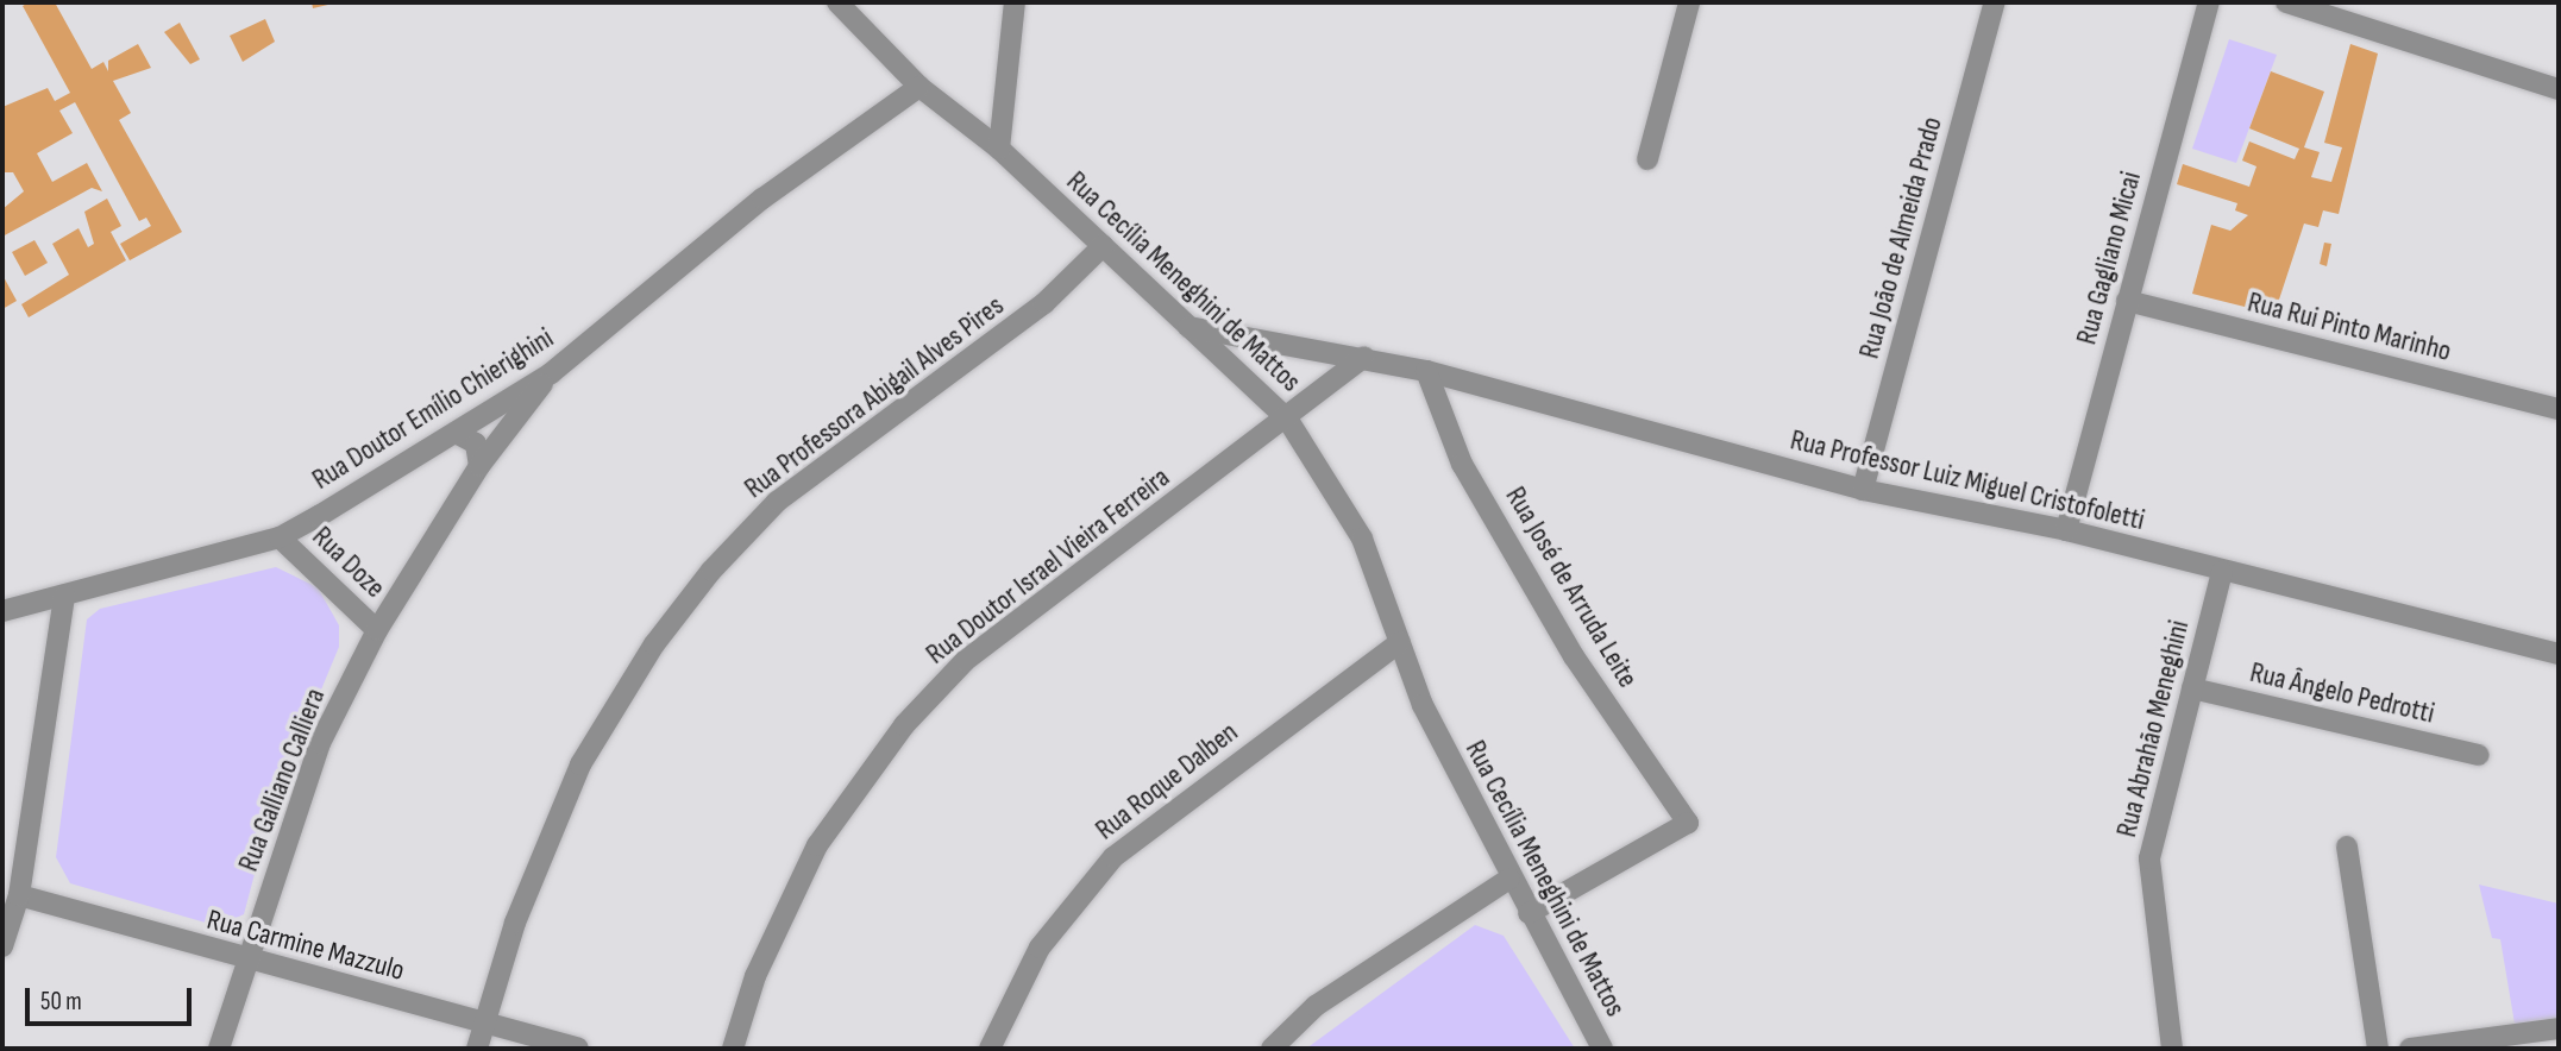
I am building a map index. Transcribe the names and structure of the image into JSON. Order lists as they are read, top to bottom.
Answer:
{
  "streets": {
    "street": [
      "Rua João de Almeida Prado",
      "Rua Gagliano Micai",
      "Rua Cecília Meneghini de Mattos",
      "Rua Rui Pinto Marinho",
      "Rua Professora Abigail Alves Pires",
      "Rua Doutor Emílio Chierighini",
      "Rua Professor Luiz Miguel Cristofoletti",
      "Rua Doze",
      "Rua Doutor Israel Vieira Ferreira",
      "Rua José de Arruda Leite",
      "Rua Ângelo Pedrotti",
      "Rua Abrahão Meneghini",
      "Rua Galliano Calliera",
      "Rua Roque Dalben",
      "Rua Carmine Mazzulo"
    ]
  },
  "crossings": [
    ["Rua João de Almeida Prado", "Rua Professor Luiz Miguel Cristofoletti"],
    ["Rua Gagliano Micai", "Rua Rui Pinto Marinho"],
    ["Rua Gagliano Micai", "Rua Professor Luiz Miguel Cristofoletti"],
    ["Rua Cecília Meneghini de Mattos", "Rua Professora Abigail Alves Pires"],
    ["Rua Cecília Meneghini de Mattos", "Rua Doutor Emílio Chierighini"],
    ["Rua Cecília Meneghini de Mattos", "Rua Professor Luiz Miguel Cristofoletti"],
    ["Rua Cecília Meneghini de Mattos", "Rua Doutor Israel Vieira Ferreira"],
    ["Rua Cecília Meneghini de Mattos", "Rua José de Arruda Leite"],
    ["Rua Cecília Meneghini de Mattos", "Rua Roque Dalben"],
    ["Rua Professora Abigail Alves Pires", "Rua Carmine Mazzulo"],
    ["Rua Doutor Emílio Chierighini", "Rua Doze"],
    ["Rua Doutor Emílio Chierighini", "Rua Galliano Calliera"],
    ["Rua Professor Luiz Miguel Cristofoletti", "Rua José de Arruda Leite"],
    ["Rua Professor Luiz Miguel Cristofoletti", "Rua Abrahão Meneghini"],
    ["Rua Doze", "Rua Galliano Calliera"],
    ["Rua Ângelo Pedrotti", "Rua Abrahão Meneghini"],
    ["Rua Galliano Calliera", "Rua Carmine Mazzulo"]
  ],
  "scale_bar": "50 m"
}
